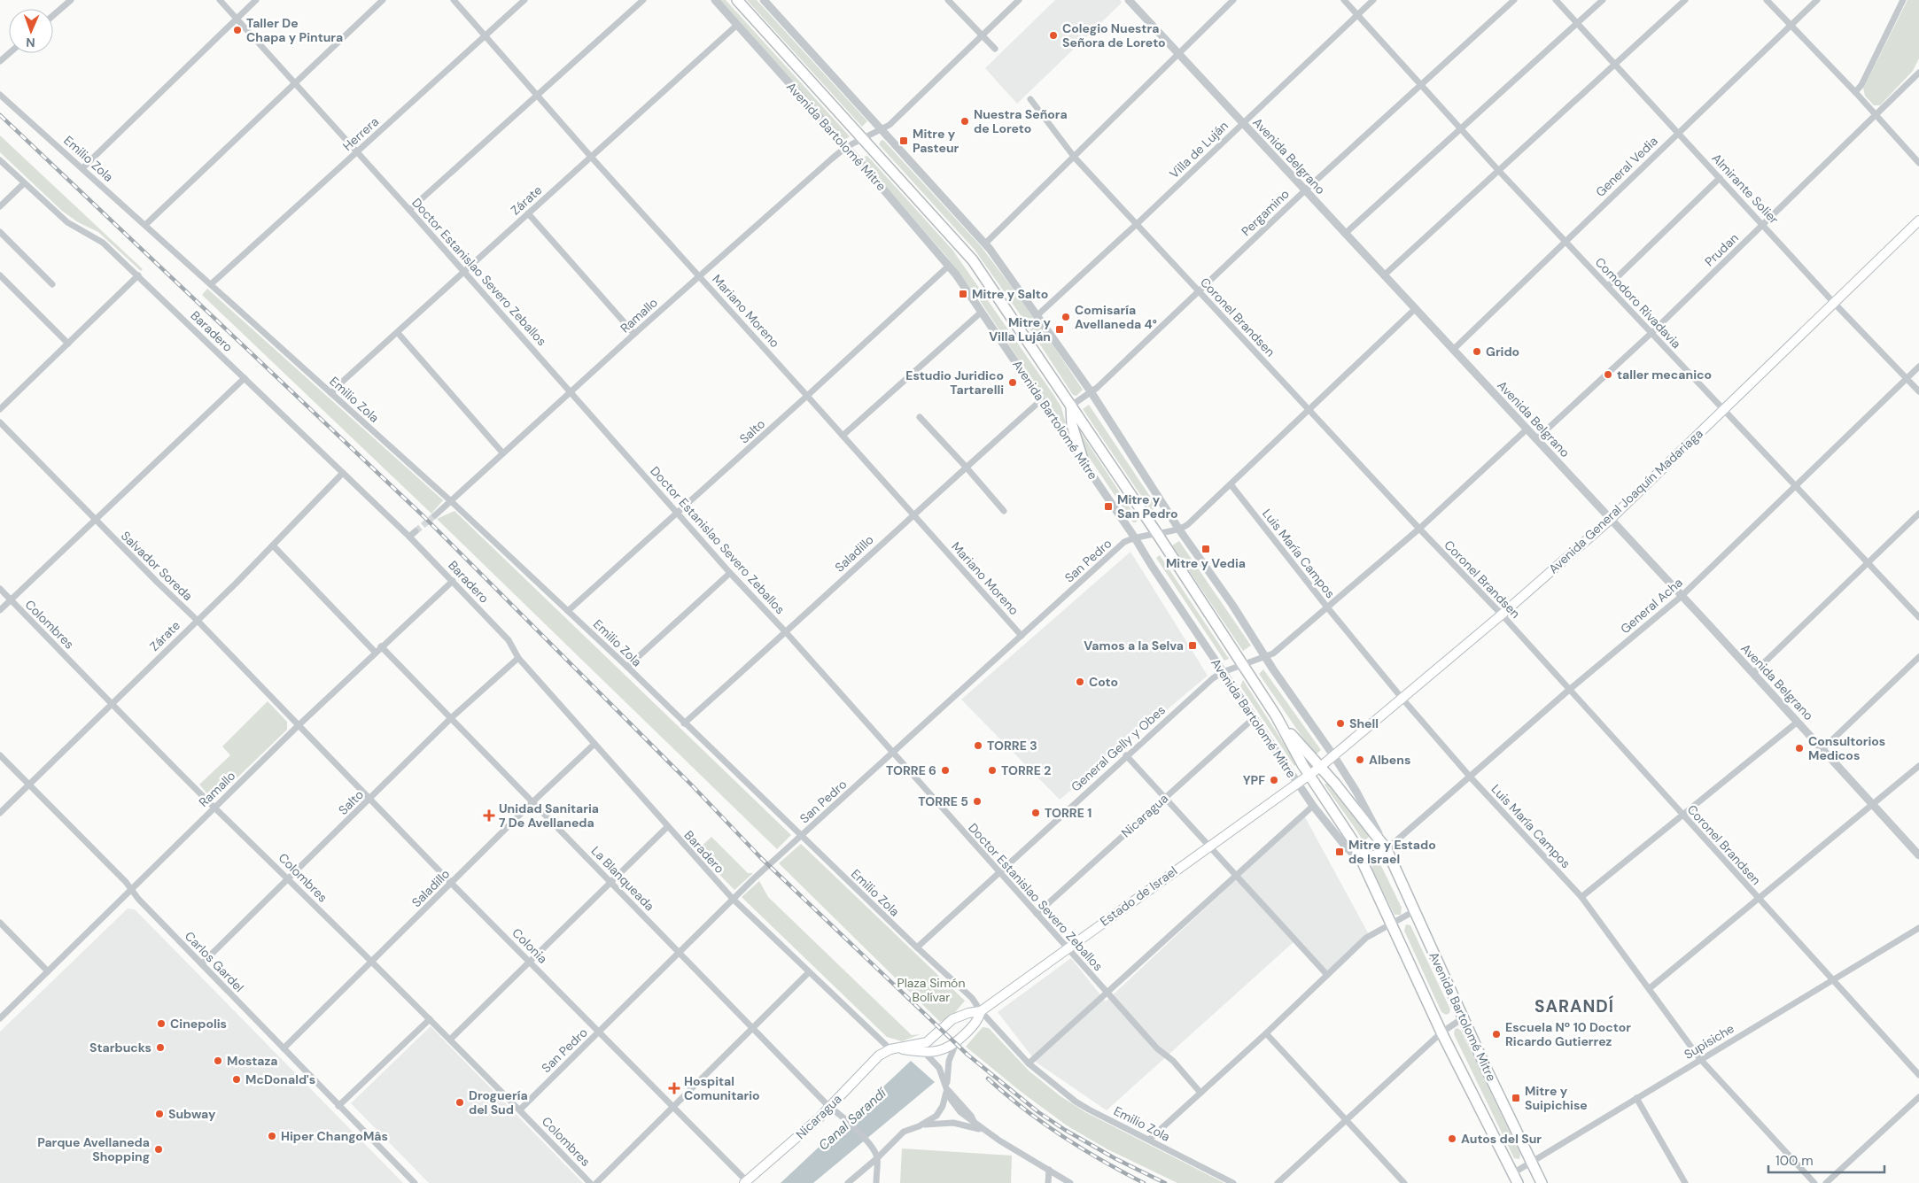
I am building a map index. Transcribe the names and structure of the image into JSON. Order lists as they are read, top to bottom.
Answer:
{
  "streets": {
    "main road": [
      "Avenida Bartolomé Mitre",
      "Avenida General Joaquín Madariaga",
      "Nicaragua",
      "Estado de Israel"
    ],
    "street": [
      "Herrera",
      "Villa de Luján",
      "Avenida Belgrano",
      "Emilio Zola",
      "General Vedia",
      "Almirante Solier",
      "Zárate",
      "Pergamino",
      "Prudan",
      "Doctor Estanislao Severo Zeballos",
      "Comodoro Rivadavia",
      "Mariano Moreno",
      "Ramallo",
      "Coronel Brandsen",
      "Baradero",
      "Salto",
      "Saladillo",
      "Luis María Campos",
      "San Pedro",
      "Salvador Soreda",
      "General Acha",
      "Colombres",
      "General Gelly y Obes",
      "La Blanqueada",
      "Colonia",
      "Carlos Gardel",
      "Supisiche"
    ]
  },
  "crossings": [
    ["Herrera", "Emilio Zola"],
    ["Herrera", "Doctor Estanislao Severo Zeballos"],
    ["Herrera", "Mariano Moreno"],
    ["Avenida Bartolomé Mitre", "Villa de Luján"],
    ["Avenida Bartolomé Mitre", "Zárate"],
    ["Avenida Bartolomé Mitre", "Pergamino"],
    ["Avenida Bartolomé Mitre", "Ramallo"],
    ["Avenida Bartolomé Mitre", "Salto"],
    ["Avenida Bartolomé Mitre", "Avenida General Joaquín Madariaga"],
    ["Avenida Bartolomé Mitre", "Saladillo"],
    ["Avenida Bartolomé Mitre", "San Pedro"],
    ["Avenida Bartolomé Mitre", "General Acha"],
    ["Avenida Bartolomé Mitre", "General Gelly y Obes"],
    ["Avenida Bartolomé Mitre", "Nicaragua"],
    ["Avenida Bartolomé Mitre", "Estado de Israel"],
    ["Avenida Bartolomé Mitre", "Supisiche"],
    ["Villa de Luján", "Avenida Belgrano"],
    ["Villa de Luján", "Comodoro Rivadavia"],
    ["Villa de Luján", "Coronel Brandsen"],
    ["Avenida Belgrano", "General Vedia"],
    ["Avenida Belgrano", "Pergamino"],
    ["Avenida Belgrano", "Prudan"],
    ["Avenida Belgrano", "Avenida General Joaquín Madariaga"],
    ["Avenida Belgrano", "General Acha"],
    ["Emilio Zola", "Zárate"],
    ["Emilio Zola", "Ramallo"],
    ["Emilio Zola", "Salto"],
    ["Emilio Zola", "Saladillo"],
    ["Emilio Zola", "San Pedro"],
    ["Emilio Zola", "General Gelly y Obes"],
    ["Emilio Zola", "Estado de Israel"],
    ["General Vedia", "Almirante Solier"],
    ["General Vedia", "Comodoro Rivadavia"],
    ["Almirante Solier", "Prudan"],
    ["Almirante Solier", "Avenida General Joaquín Madariaga"],
    ["Almirante Solier", "General Acha"],
    ["Zárate", "Doctor Estanislao Severo Zeballos"],
    ["Zárate", "Mariano Moreno"],
    ["Zárate", "Baradero"],
    ["Zárate", "Salvador Soreda"],
    ["Zárate", "Colombres"],
    ["Zárate", "Carlos Gardel"],
    ["Pergamino", "Comodoro Rivadavia"],
    ["Pergamino", "Coronel Brandsen"],
    ["Prudan", "Comodoro Rivadavia"],
    ["Doctor Estanislao Severo Zeballos", "Ramallo"],
    ["Doctor Estanislao Severo Zeballos", "Salto"],
    ["Doctor Estanislao Severo Zeballos", "Saladillo"],
    ["Doctor Estanislao Severo Zeballos", "San Pedro"],
    ["Doctor Estanislao Severo Zeballos", "General Gelly y Obes"],
    ["Doctor Estanislao Severo Zeballos", "Nicaragua"],
    ["Doctor Estanislao Severo Zeballos", "Estado de Israel"],
    ["Comodoro Rivadavia", "Avenida General Joaquín Madariaga"],
    ["Comodoro Rivadavia", "General Acha"],
    ["Mariano Moreno", "Ramallo"],
    ["Mariano Moreno", "Salto"],
    ["Mariano Moreno", "Saladillo"],
    ["Mariano Moreno", "San Pedro"],
    ["Ramallo", "Baradero"],
    ["Ramallo", "Salvador Soreda"],
    ["Ramallo", "Colombres"],
    ["Ramallo", "La Blanqueada"],
    ["Ramallo", "Colonia"],
    ["Ramallo", "Carlos Gardel"],
    ["Coronel Brandsen", "Avenida General Joaquín Madariaga"],
    ["Coronel Brandsen", "General Acha"],
    ["Coronel Brandsen", "Supisiche"],
    ["Baradero", "Salto"],
    ["Baradero", "Saladillo"],
    ["Baradero", "San Pedro"],
    ["Baradero", "Nicaragua"],
    ["Baradero", "Estado de Israel"],
    ["Salto", "Colombres"],
    ["Salto", "La Blanqueada"],
    ["Salto", "Colonia"],
    ["Salto", "Carlos Gardel"],
    ["Avenida General Joaquín Madariaga", "Luis María Campos"],
    ["Avenida General Joaquín Madariaga", "Estado de Israel"],
    ["Saladillo", "Colombres"],
    ["Saladillo", "La Blanqueada"],
    ["Saladillo", "Colonia"],
    ["Saladillo", "Carlos Gardel"],
    ["Luis María Campos", "General Acha"],
    ["Luis María Campos", "Supisiche"],
    ["San Pedro", "Colombres"],
    ["San Pedro", "La Blanqueada"],
    ["San Pedro", "Colonia"],
    ["Salvador Soreda", "Colonia"],
    ["Nicaragua", "La Blanqueada"],
    ["Nicaragua", "Estado de Israel"],
    ["Nicaragua", "Colonia"]
  ],
  "districts": ["SARANDÍ"],
  "water": ["Canal Sarandí"],
  "parks": ["Plaza Simón Bolívar"],
  "places": {
    "other": [
      "Taller De Chapa y Pintura",
      "Colegio Nuestra Señora de Loreto",
      "Nuestra Señora de Loreto",
      "Comisaría Avellaneda 4°",
      "Grido",
      "taller mecanico",
      "Estudio Juridico Tartarelli",
      "Coto",
      "Shell",
      "TORRE 3",
      "Consultorios Medicos",
      "Albens",
      "TORRE 6",
      "TORRE 2",
      "YPF",
      "TORRE 5",
      "TORRE 1",
      "Cinepolis",
      "Escuela Nº 10 Doctor Ricardo Gutierrez",
      "Starbucks",
      "Mostaza",
      "McDonald's",
      "Droguería del Sud",
      "Subway",
      "Hiper ChangoMâs",
      "Autos del Sur",
      "Parque Avellaneda Shopping"
    ],
    "transit": [
      "Mitre y Pasteur",
      "Mitre y Salto",
      "Mitre y Villa Luján",
      "Mitre y San Pedro",
      "Mitre y Vedia",
      "Vamos a la Selva",
      "Mitre y Estado de Israel",
      "Mitre y Suipichise"
    ],
    "health": ["Unidad Sanitaria 7 De Avellaneda", "Hospital Comunitario"]
  },
  "scale_bar": "100 m",
  "north": "bottom"
}
